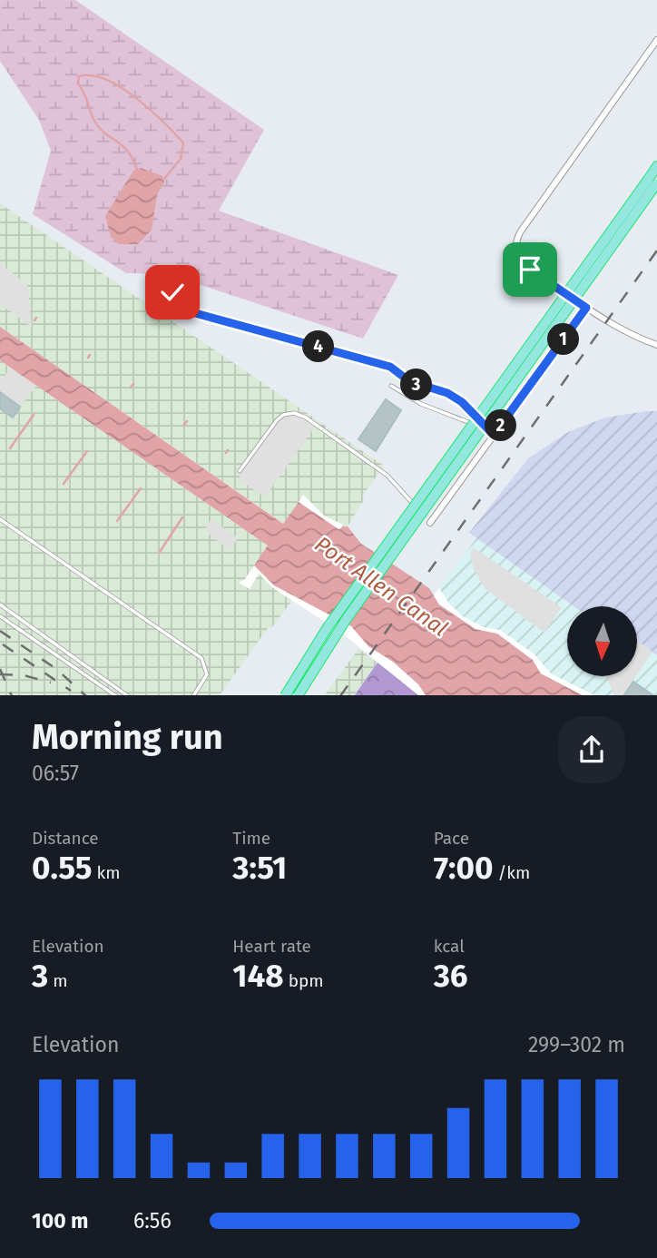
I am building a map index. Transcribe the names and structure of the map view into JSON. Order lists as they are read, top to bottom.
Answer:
{
  "water": ["Port Allen Canal"],
  "north": "bottom",
  "page": {
    "pins": [
      "1",
      "4",
      "3",
      "2"
    ],
    "heading": ["Morning run", "06:57"],
    "stats": [
      ["Distance", "0.55 km"],
      ["Time", "3:51"],
      ["Pace", "7:00 /km"],
      ["Elevation", "3 m"],
      ["Heart rate", "148 bpm"],
      ["kcal", "36"]
    ],
    "chart": ["Elevation", "299–302 m"],
    "list": [
      {
        "name": "100 m",
        "note": "6:56"
      }
    ]
  }
}
